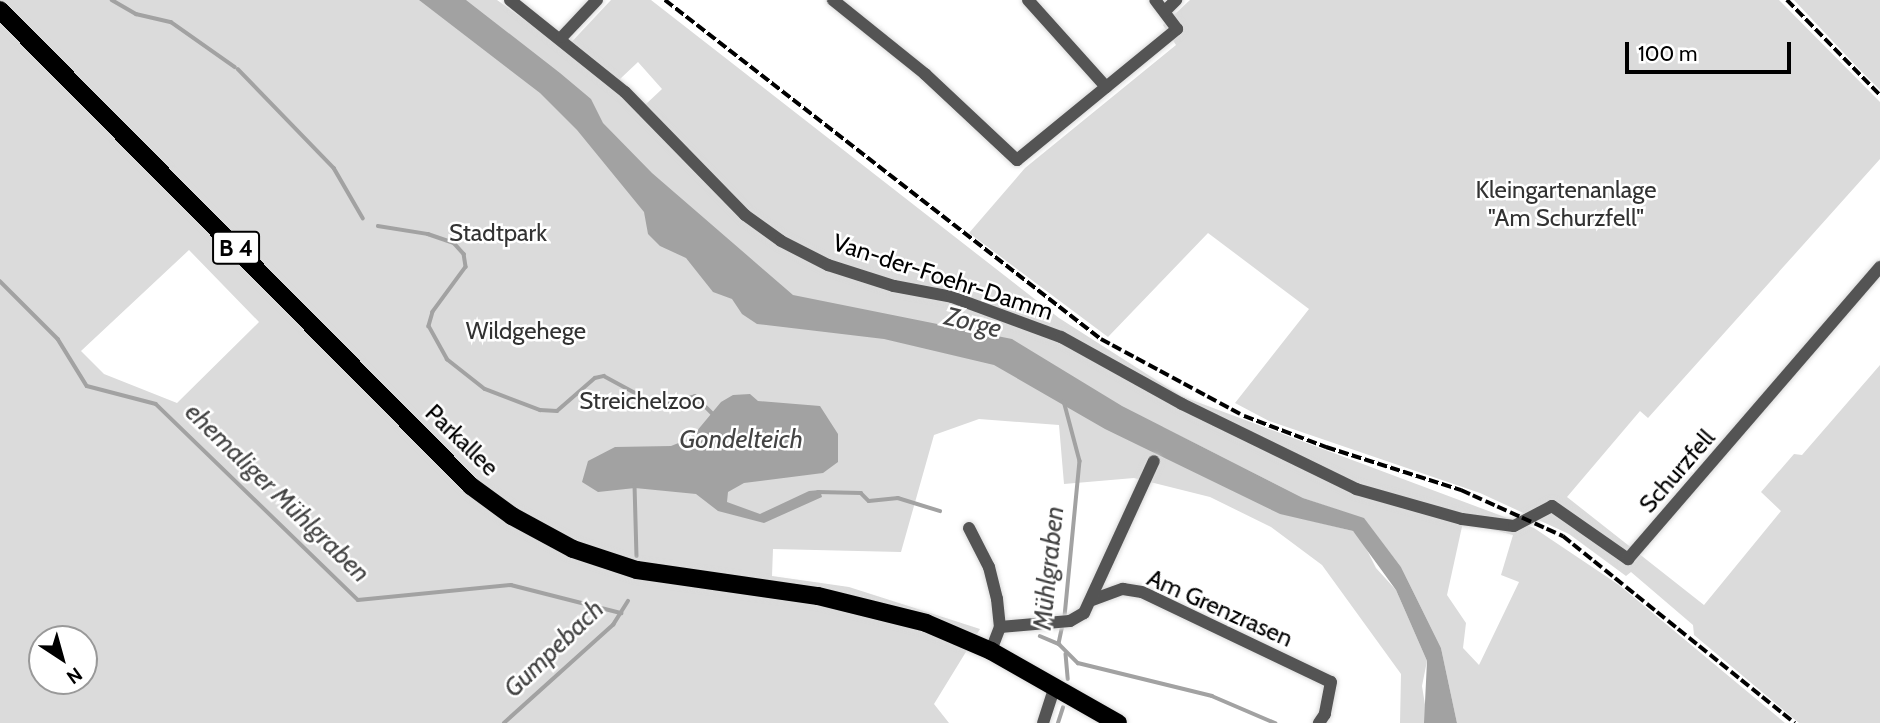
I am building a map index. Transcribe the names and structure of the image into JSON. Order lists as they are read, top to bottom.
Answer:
{
  "streets": {
    "main road": ["B 4", "Parkallee"],
    "street": ["Van-der-Foehr-Damm", "Schurzfell", "Am Grenzrasen"]
  },
  "crossings": [
    ["B 4", "Parkallee"],
    ["Van-der-Foehr-Damm", "Schurzfell"]
  ],
  "water": [
    "Zorge",
    "Gondelteich",
    "ehemaliger Mühlgraben",
    "Mühlgraben",
    "Gumpebach"
  ],
  "parks": [
    "Kleingartenanlage \"Am Schurzfell\"",
    "Stadtpark",
    "Wildgehege",
    "Streichelzoo"
  ],
  "scale_bar": "100 m",
  "north": "bottom right"
}
